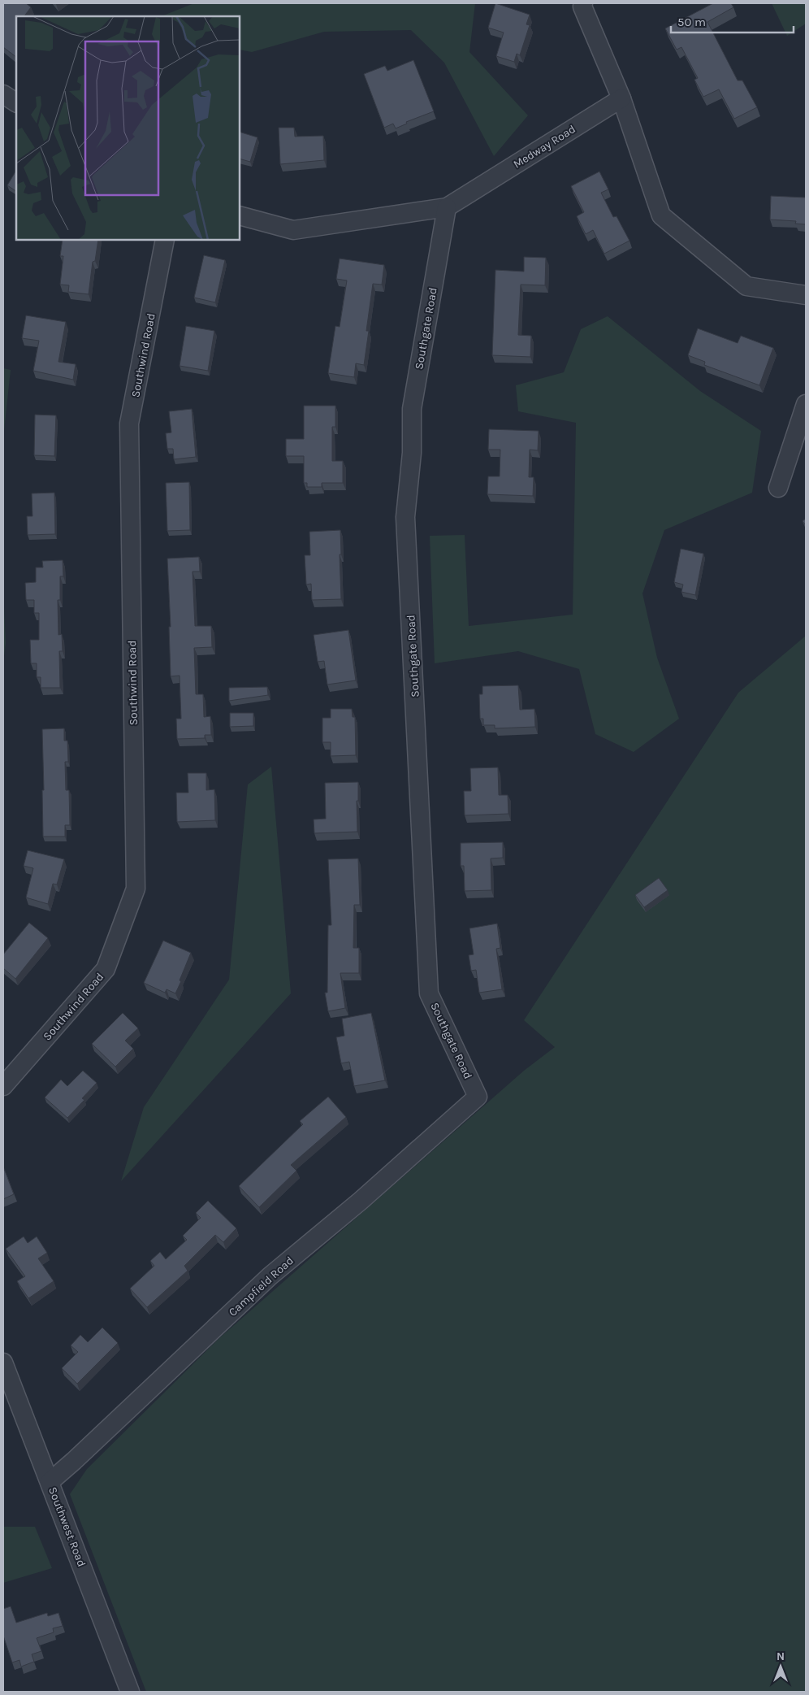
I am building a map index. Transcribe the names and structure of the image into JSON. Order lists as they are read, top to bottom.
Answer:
{
  "streets": {
    "street": [
      "Medway Road",
      "Southgate Road",
      "Southwind Road",
      "Campfield Road",
      "Southwest Road"
    ]
  },
  "crossings": [
    ["Medway Road", "Southgate Road"],
    ["Southgate Road", "Campfield Road"],
    ["Campfield Road", "Southwest Road"]
  ],
  "scale_bar": "50 m",
  "north": "top"
}
